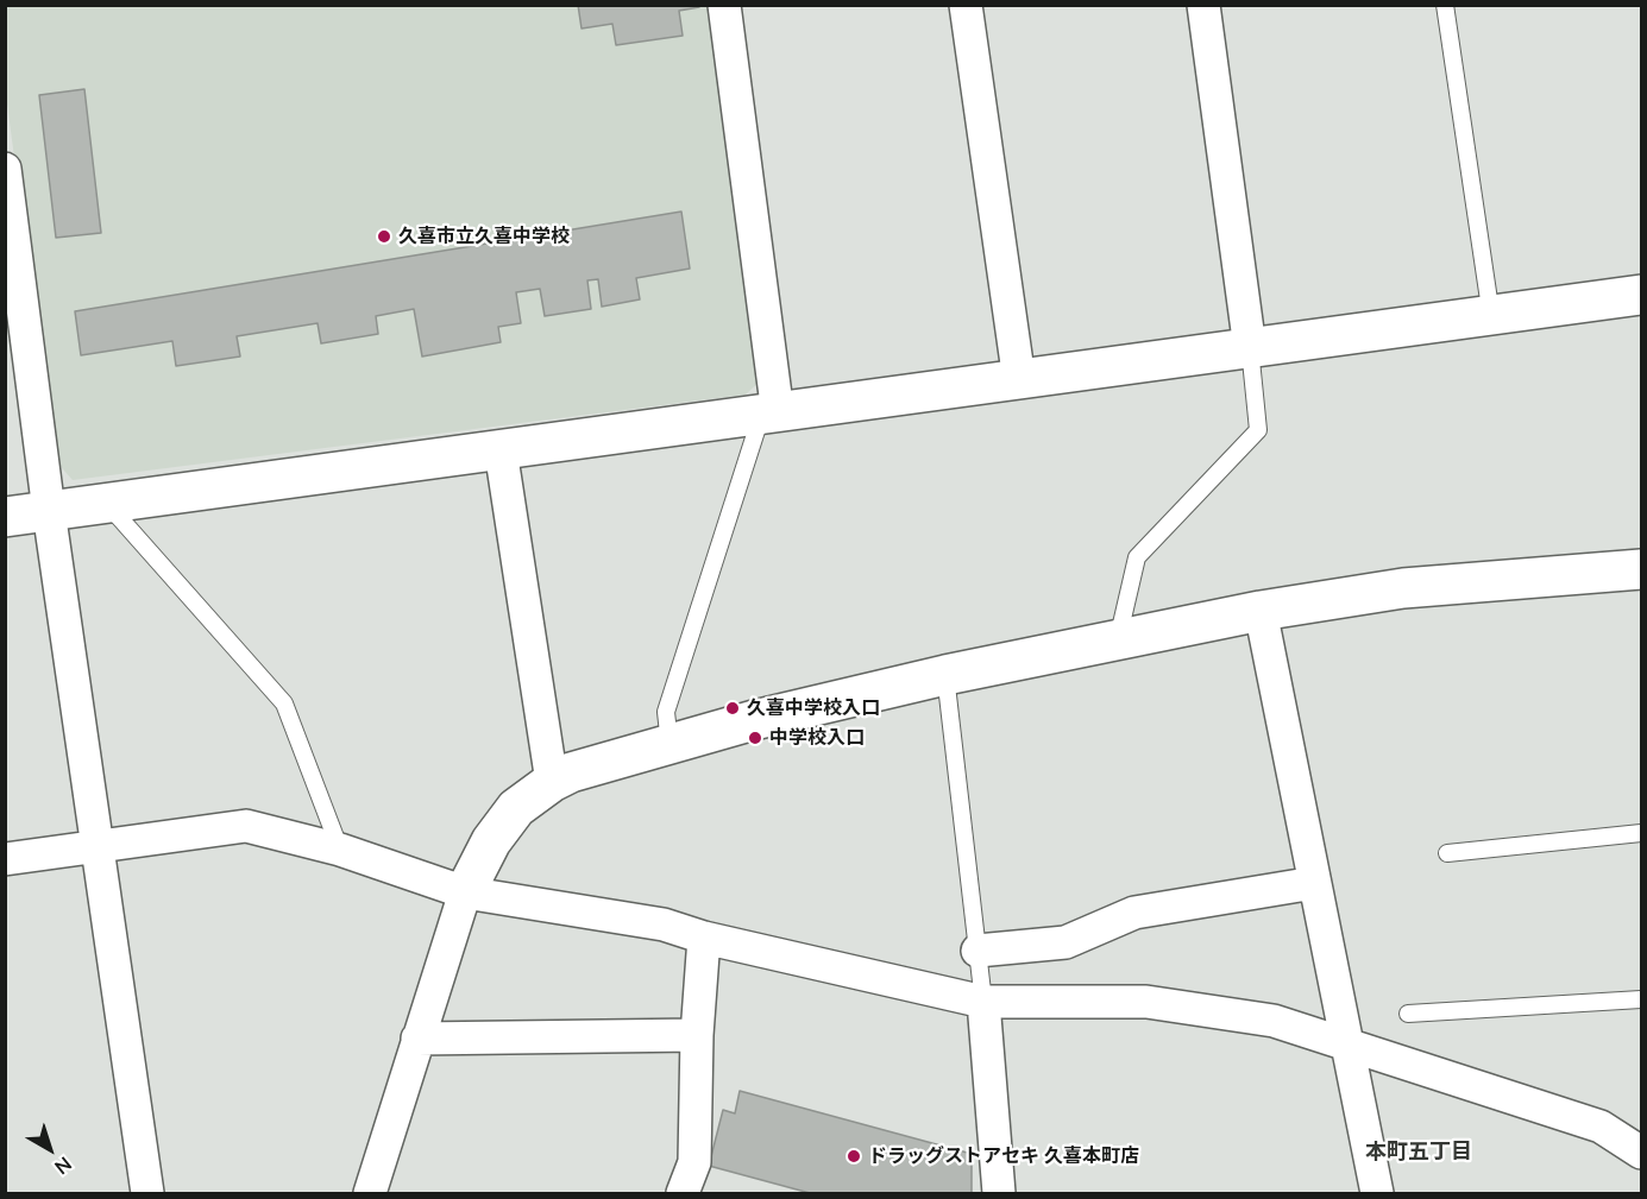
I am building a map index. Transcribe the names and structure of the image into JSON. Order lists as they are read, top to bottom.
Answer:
{
  "districts": ["本町五丁目"],
  "places": [
    "久喜市立久喜中学校",
    "久喜中学校入口",
    "中学校入口",
    "ドラッグストアセキ 久喜本町店"
  ],
  "north": "bottom right"
}
